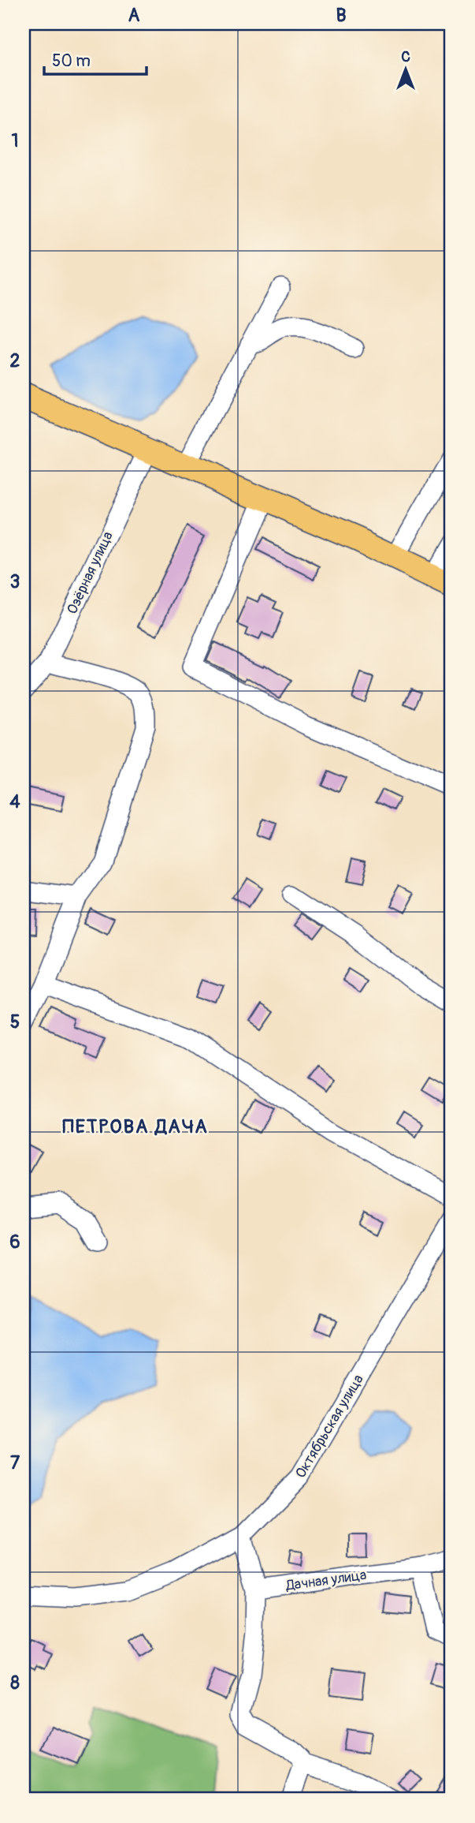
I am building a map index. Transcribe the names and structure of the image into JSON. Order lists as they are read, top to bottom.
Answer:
{
  "streets": {
    "street": ["Озёрная улица", "Октябрьская улица", "Дачная улица"]
  },
  "districts": ["ПЕТРОВА ДАЧА"],
  "scale_bar": "50 m",
  "north": "top",
  "grid": {
    "columns": ["A", "B"],
    "rows": [
      "1",
      "2",
      "3",
      "4",
      "5",
      "6",
      "7",
      "8"
    ]
  }
}
